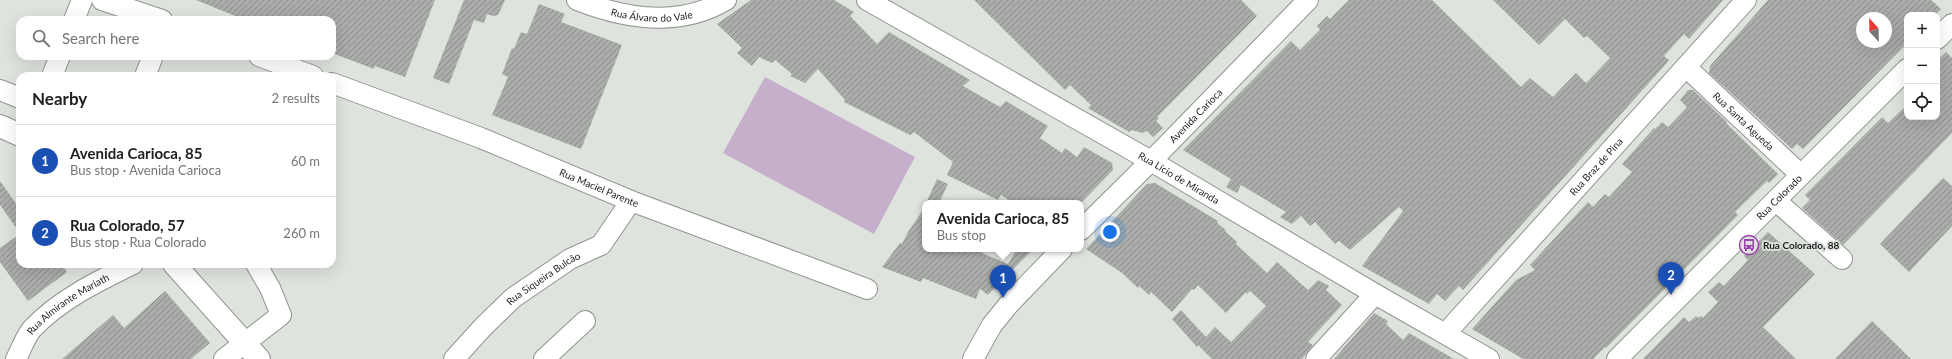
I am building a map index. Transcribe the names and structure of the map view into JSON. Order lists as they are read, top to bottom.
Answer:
{
  "streets": {
    "street": [
      "Rua Álvaro do Vale",
      "Avenida Carioca",
      "Rua Santa Agueda",
      "Rua Braz de Pina",
      "Rua Lício de Miranda",
      "Rua Maciel Parente",
      "Rua Colorado",
      "Rua Siqueira Bulcão",
      "Rua Almirante Mariath"
    ]
  },
  "crossings": [
    ["Avenida Carioca", "Rua Lício de Miranda"],
    ["Rua Santa Agueda", "Rua Braz de Pina"],
    ["Rua Santa Agueda", "Rua Colorado"],
    ["Rua Braz de Pina", "Rua Lício de Miranda"],
    ["Rua Maciel Parente", "Rua Siqueira Bulcão"]
  ],
  "places": {
    "bus stop": ["Rua Colorado, 88"]
  },
  "north": "top",
  "page": {
    "map_buttons": ["+", "−"],
    "search": "Search here",
    "heading": ["Nearby", "2 results"],
    "list": [
      {
        "mark": "1",
        "name": "Avenida Carioca, 85",
        "note": "Bus stop · Avenida Carioca",
        "value": "60 m"
      },
      {
        "mark": "2",
        "name": "Rua Colorado, 57",
        "note": "Bus stop · Rua Colorado",
        "value": "260 m"
      }
    ],
    "popup": ["Avenida Carioca, 85", "Bus stop"],
    "pins": ["2", "1"]
  }
}
